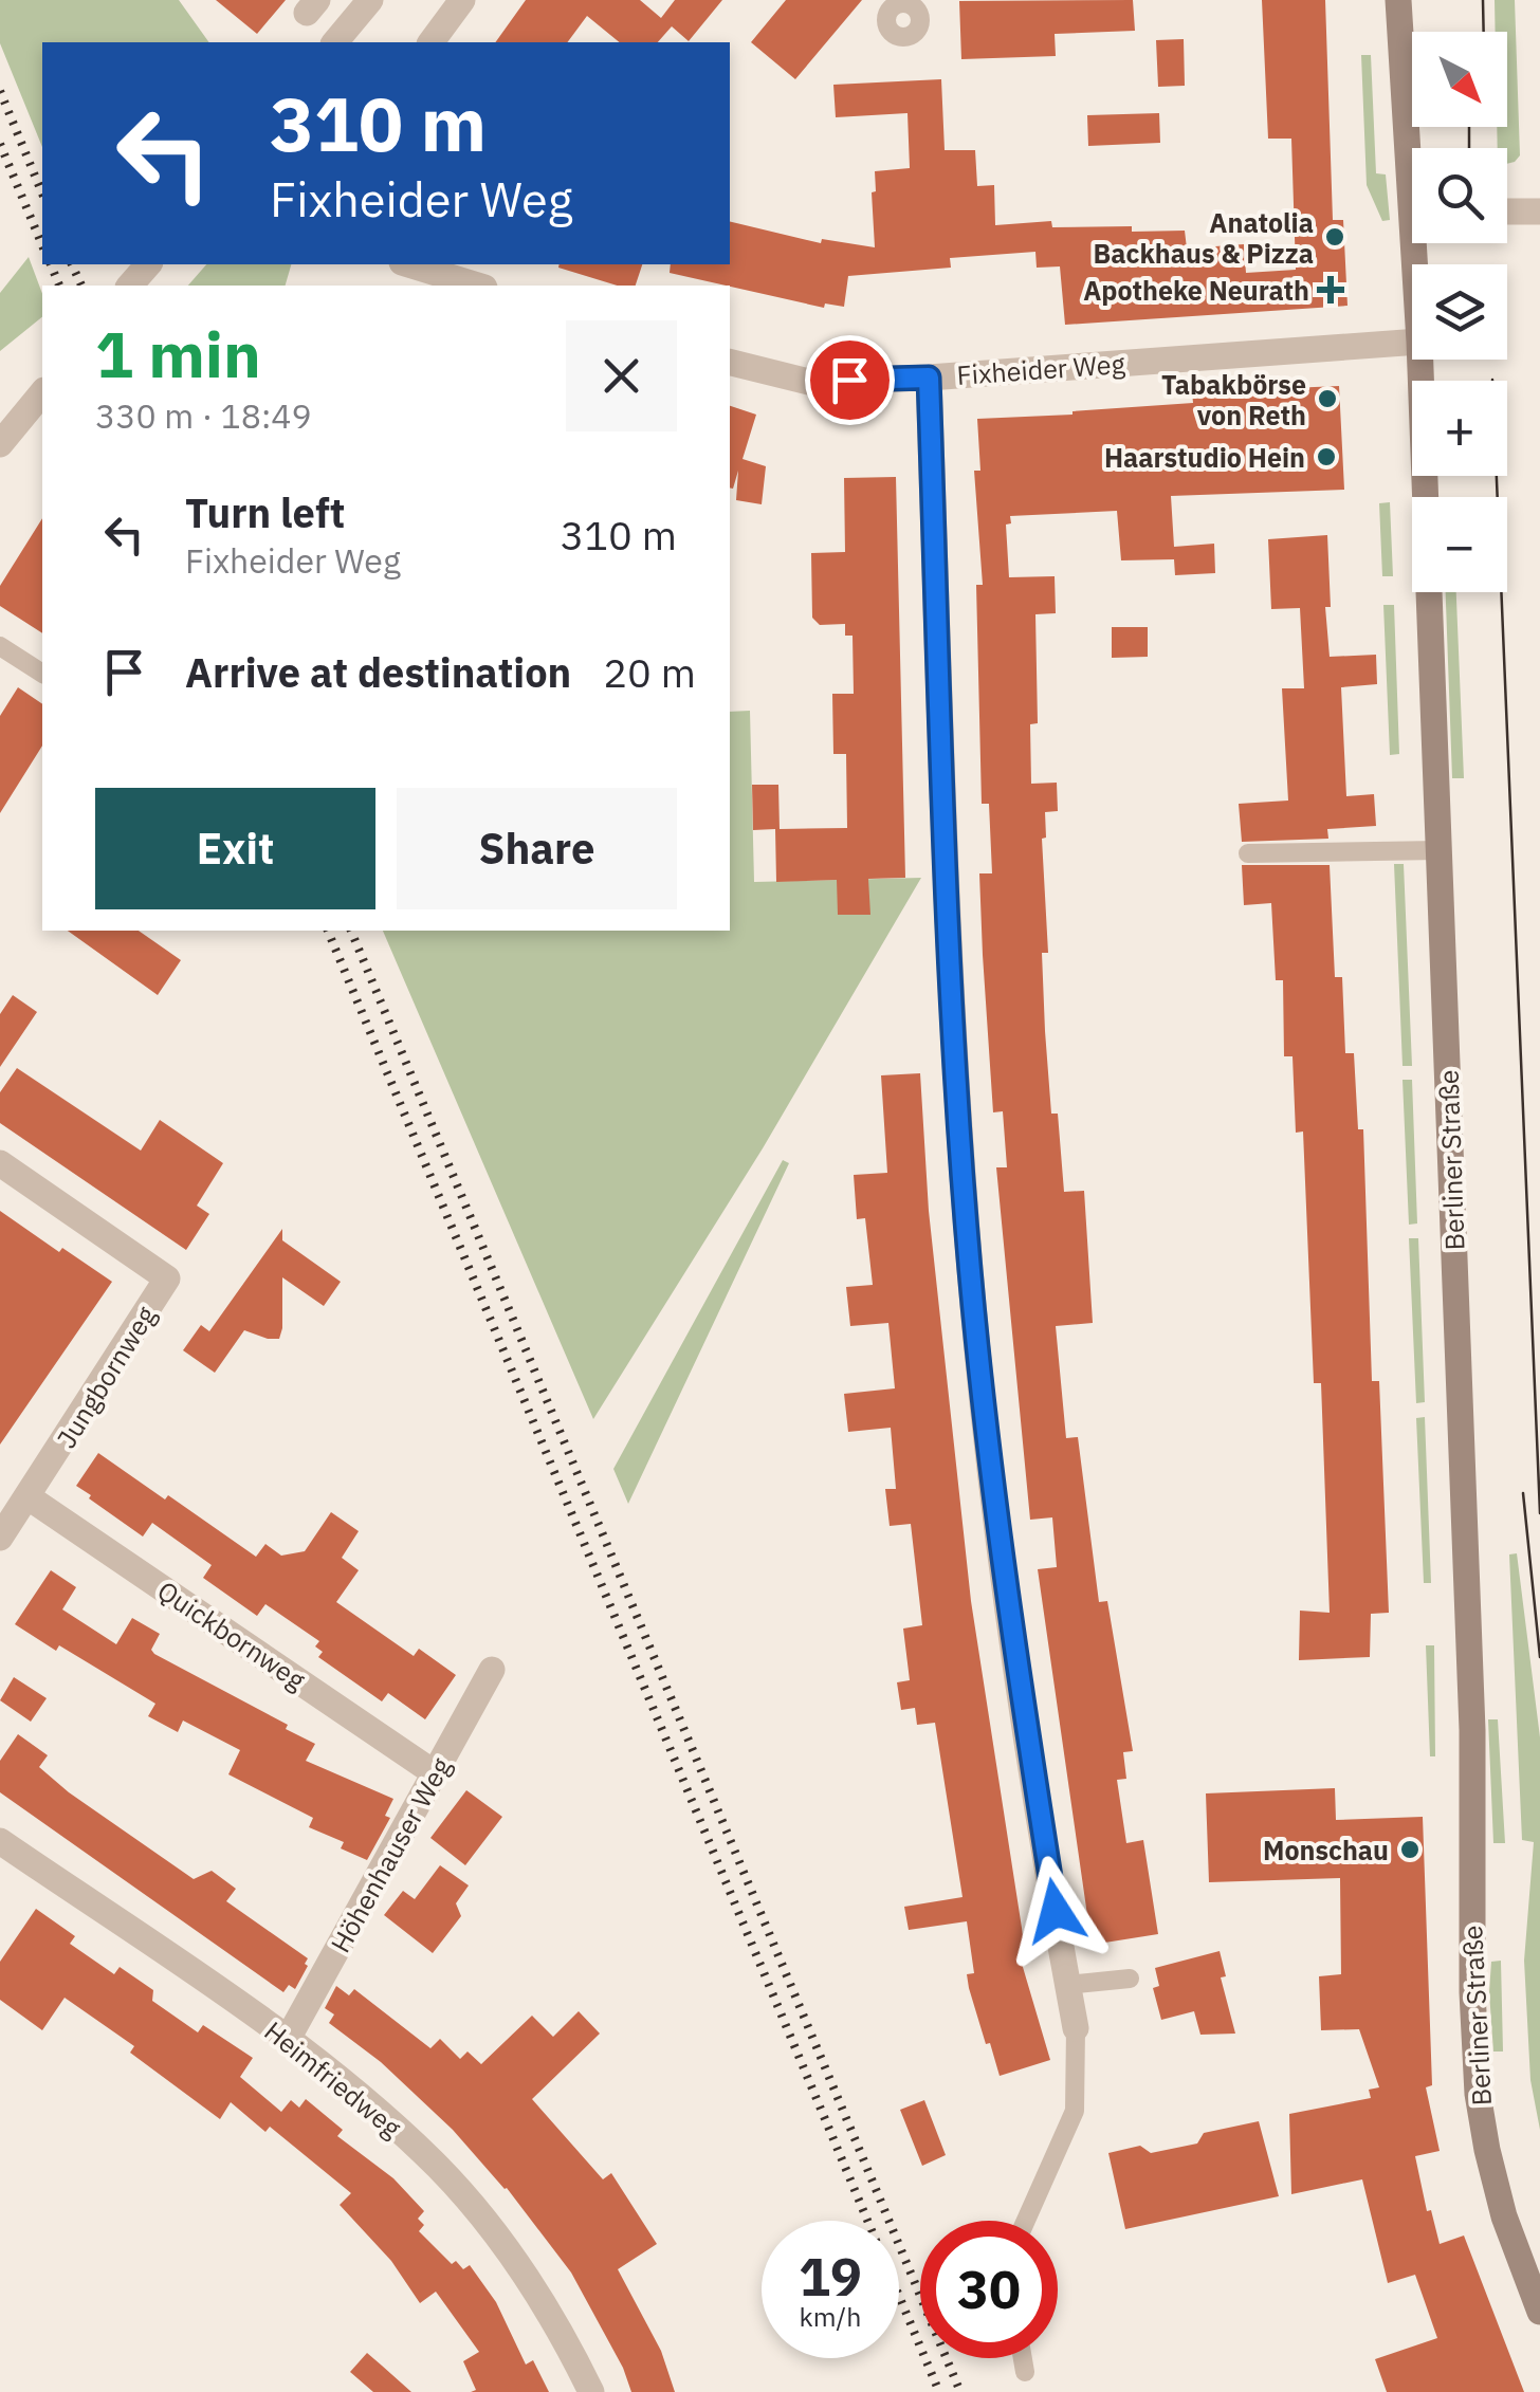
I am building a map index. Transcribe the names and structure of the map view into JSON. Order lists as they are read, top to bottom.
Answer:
{
  "streets": {
    "main road": ["Berliner Straße"],
    "street": [
      "Fixheider Weg",
      "Jungbornweg",
      "Quickbornweg",
      "Höhenhauser Weg",
      "Heimfriedweg"
    ]
  },
  "crossings": [
    ["Jungbornweg", "Quickbornweg"],
    ["Quickbornweg", "Höhenhauser Weg"],
    ["Höhenhauser Weg", "Heimfriedweg"]
  ],
  "places": {
    "other": [
      "Anatolia Backhaus & Pizza",
      "Tabakbörse von Reth",
      "Haarstudio Hein",
      "Monschau"
    ],
    "health": ["Apotheke Neurath"]
  },
  "north": "bottom right",
  "page": {
    "map_buttons": ["+", "−"],
    "turn": ["310 m", "Fixheider Weg"],
    "heading": ["1 min", "330 m · 18:49"],
    "list": [
      {
        "name": "Turn left",
        "note": "Fixheider Weg",
        "value": "310 m"
      },
      {
        "name": "Arrive at destination",
        "value": "20 m"
      }
    ],
    "buttons": ["Exit", "Share"],
    "speed": "19 km/h",
    "limit": "30"
  }
}
